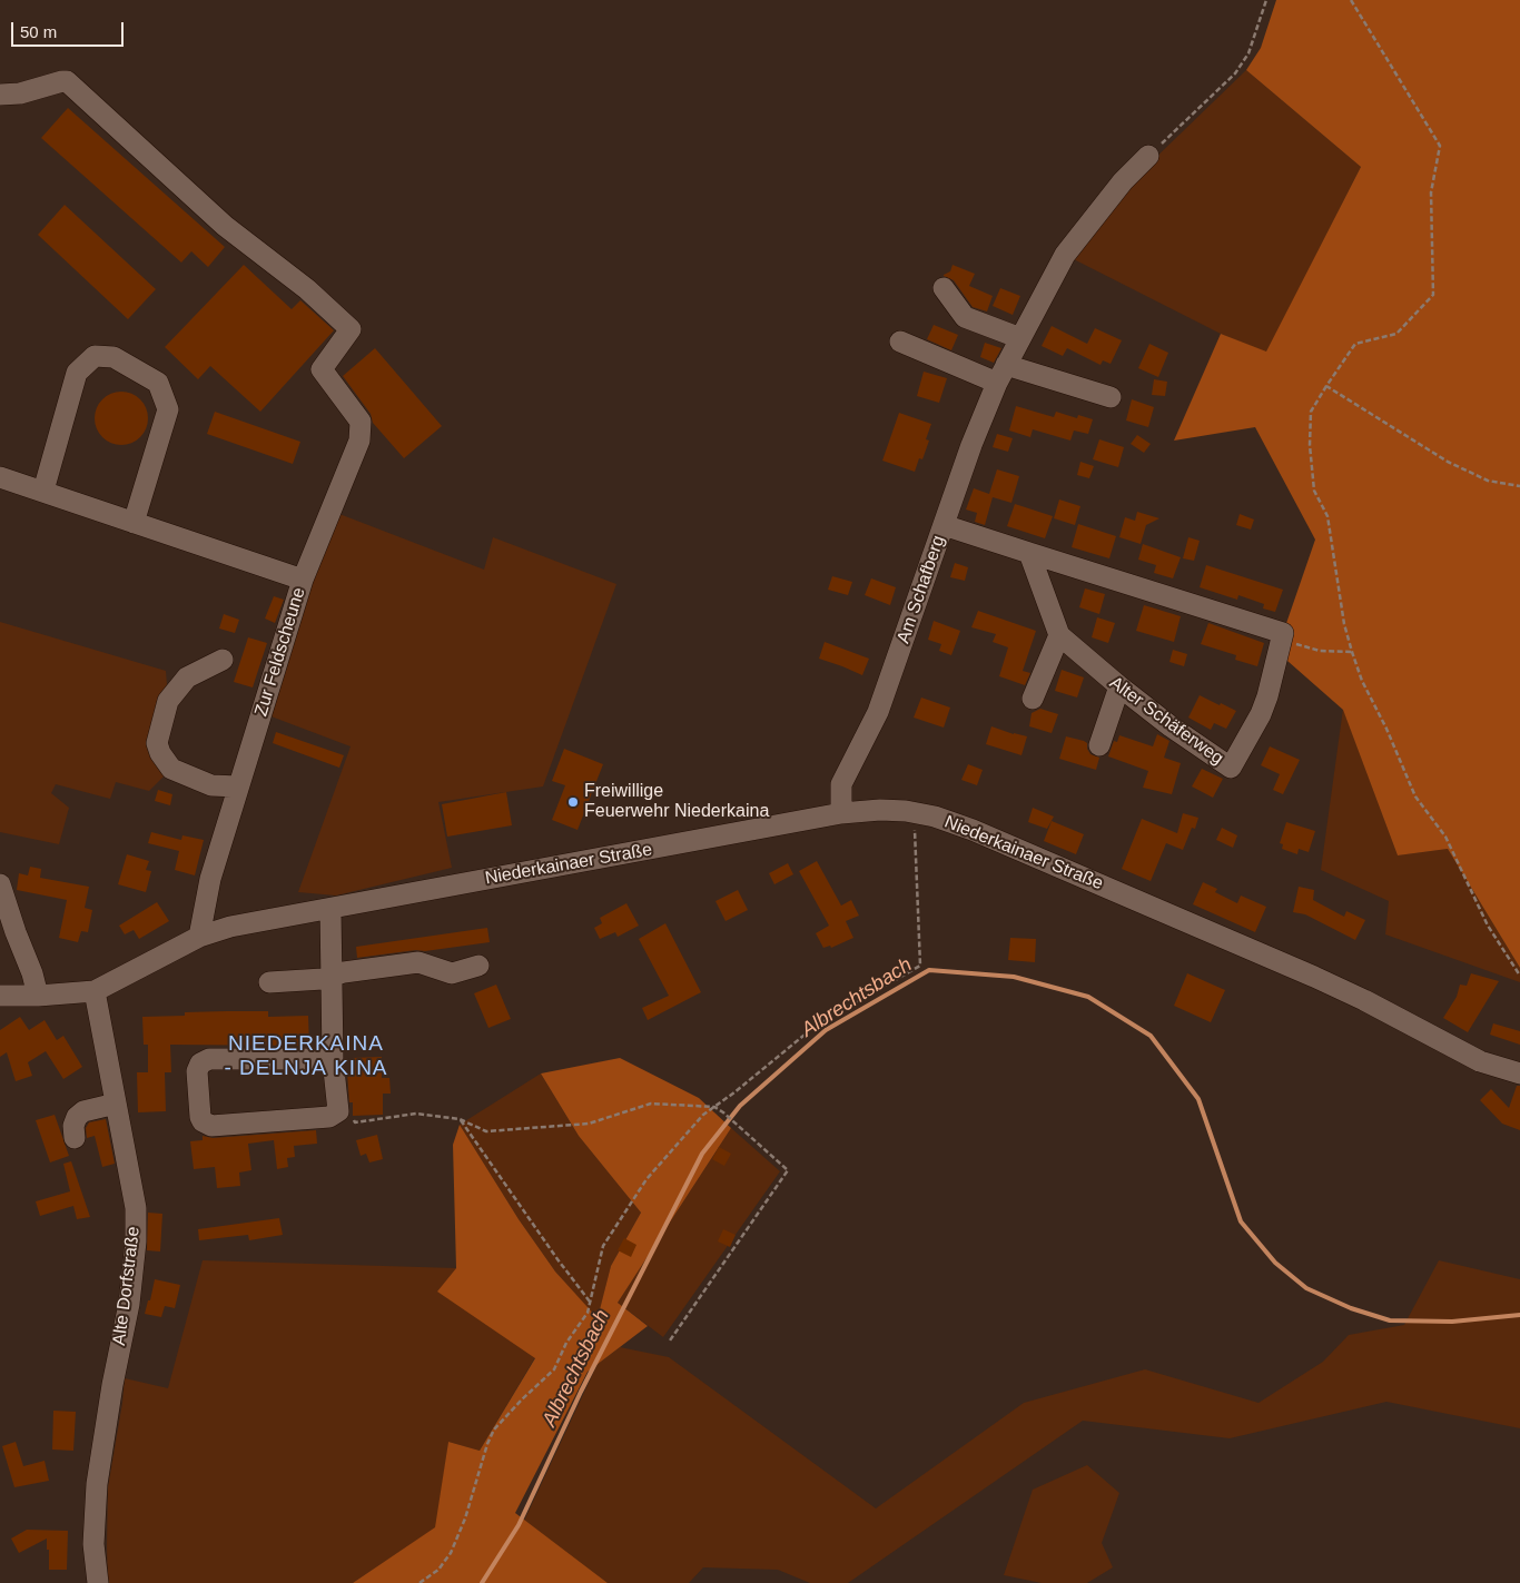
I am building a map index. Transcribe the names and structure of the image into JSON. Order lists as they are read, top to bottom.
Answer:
{
  "streets": {
    "street": [
      "Am Schafberg",
      "Zur Feldscheune",
      "Alter Schäferweg",
      "Niederkainaer Straße",
      "Alte Dorfstraße"
    ]
  },
  "crossings": [
    ["Am Schafberg", "Niederkainaer Straße"],
    ["Zur Feldscheune", "Niederkainaer Straße"],
    ["Niederkainaer Straße", "Alte Dorfstraße"]
  ],
  "districts": ["NIEDERKAINA - DELNJA KINA"],
  "water": ["Albrechtsbach"],
  "places": ["Freiwillige Feuerwehr Niederkaina"],
  "scale_bar": "50 m"
}
